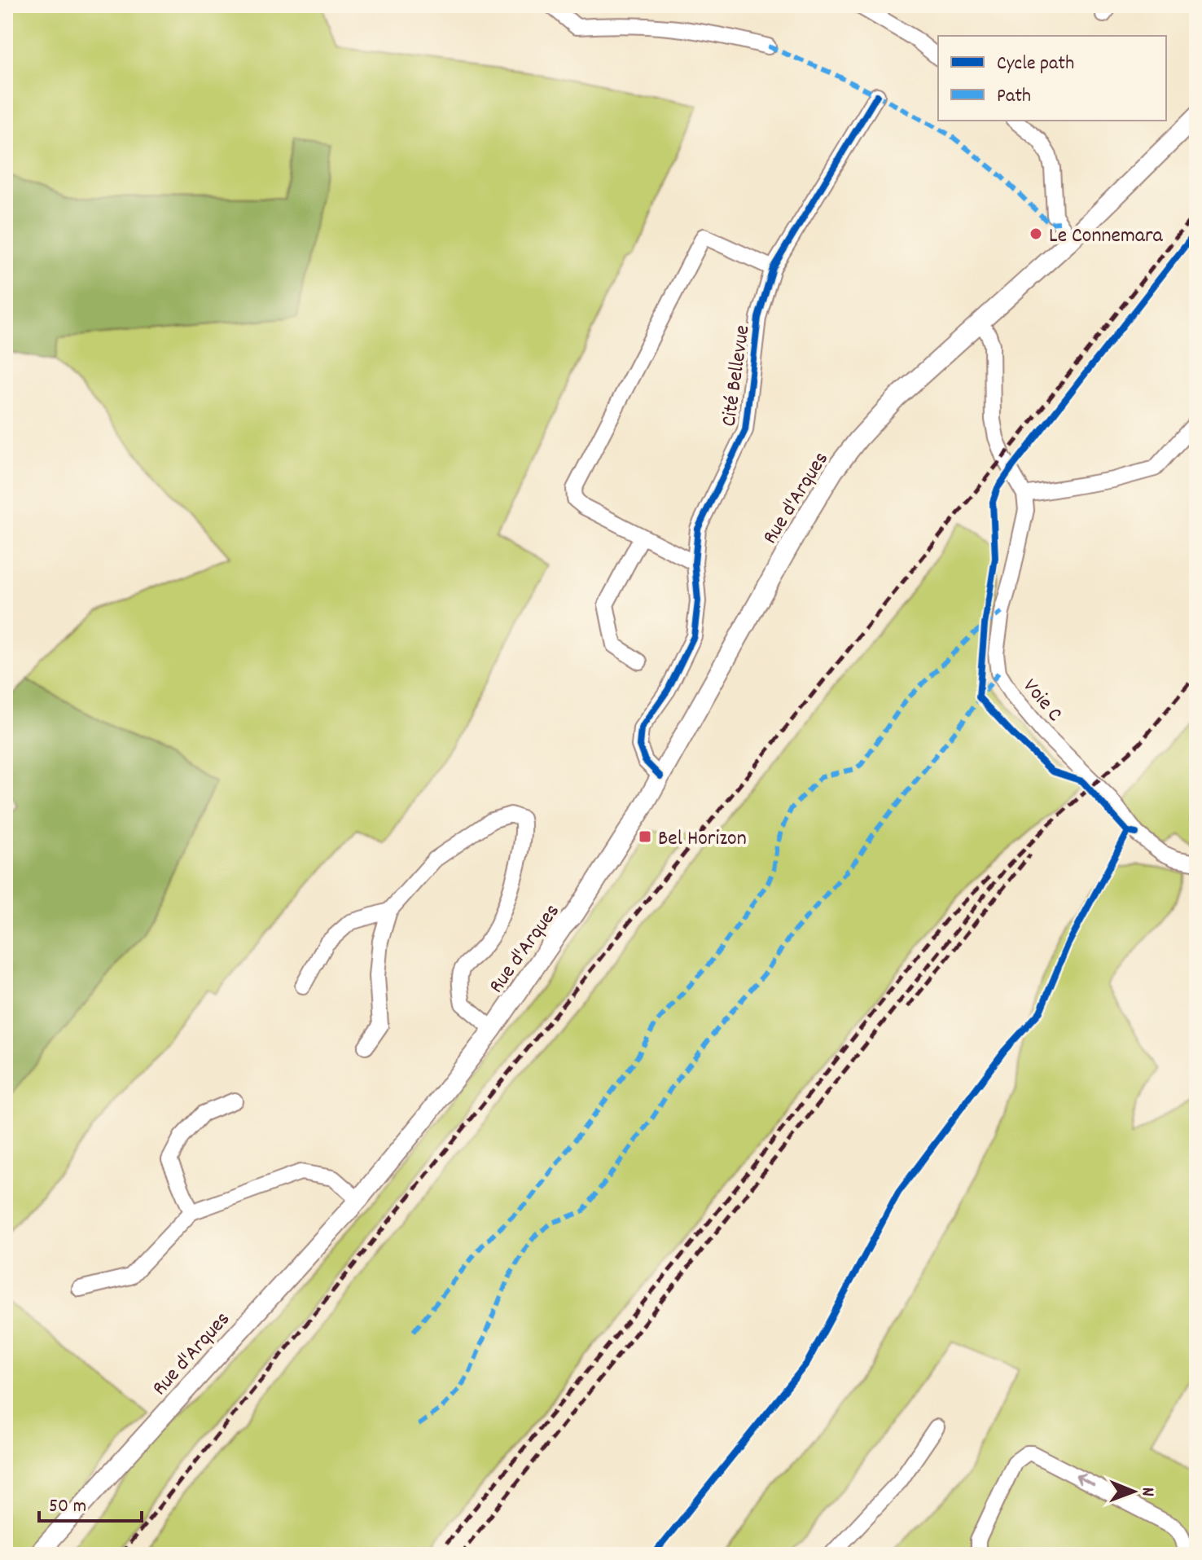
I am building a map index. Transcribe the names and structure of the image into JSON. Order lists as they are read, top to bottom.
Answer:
{
  "streets": {
    "main road": ["Rue d'Arques"],
    "street": ["Cité Bellevue", "Voie C"]
  },
  "crossings": [
    ["Cité Bellevue", "Rue d'Arques"]
  ],
  "places": {
    "other": ["Le Connemara"],
    "transit": ["Bel Horizon"]
  },
  "legend": ["Cycle path", "Path"],
  "scale_bar": "50 m",
  "north": "right"
}
